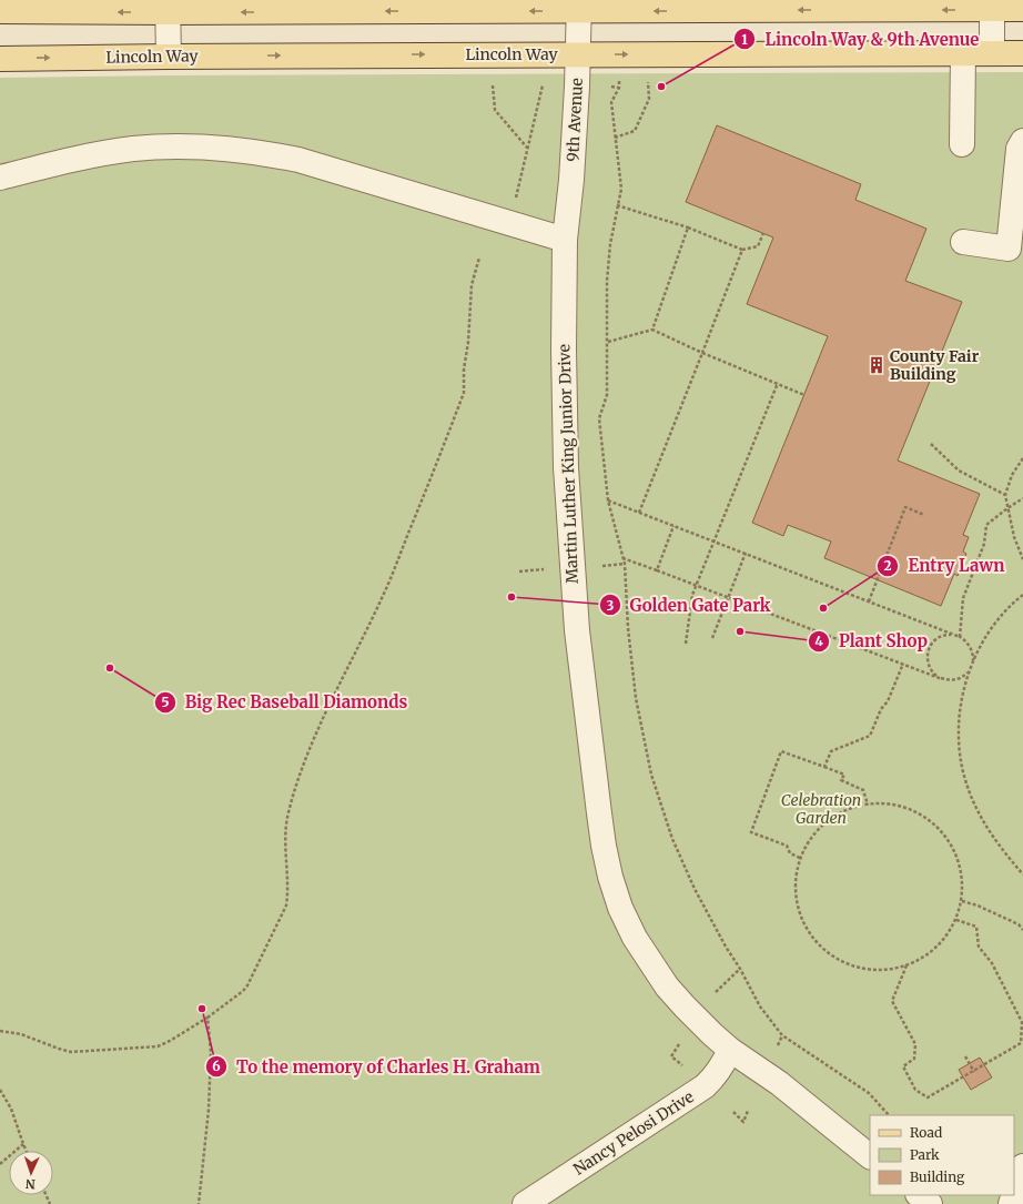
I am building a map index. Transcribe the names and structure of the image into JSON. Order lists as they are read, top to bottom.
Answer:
{
  "streets": {
    "main road": ["Lincoln Way"],
    "street": ["9th Avenue", "Martin Luther King Junior Drive", "Nancy Pelosi Drive"]
  },
  "crossings": [
    ["Lincoln Way", "9th Avenue"],
    ["9th Avenue", "Martin Luther King Junior Drive"],
    ["Martin Luther King Junior Drive", "Nancy Pelosi Drive"]
  ],
  "parks": ["Celebration Garden"],
  "places": {
    "other": [
      "Lincoln Way & 9th Avenue",
      "Golden Gate Park",
      "Entry Lawn",
      "Plant Shop",
      "Big Rec Baseball Diamonds",
      "To the memory of Charles H. Graham"
    ],
    "building": ["County Fair Building"]
  },
  "legend": ["Road", "Park", "Building"],
  "north": "bottom"
}
